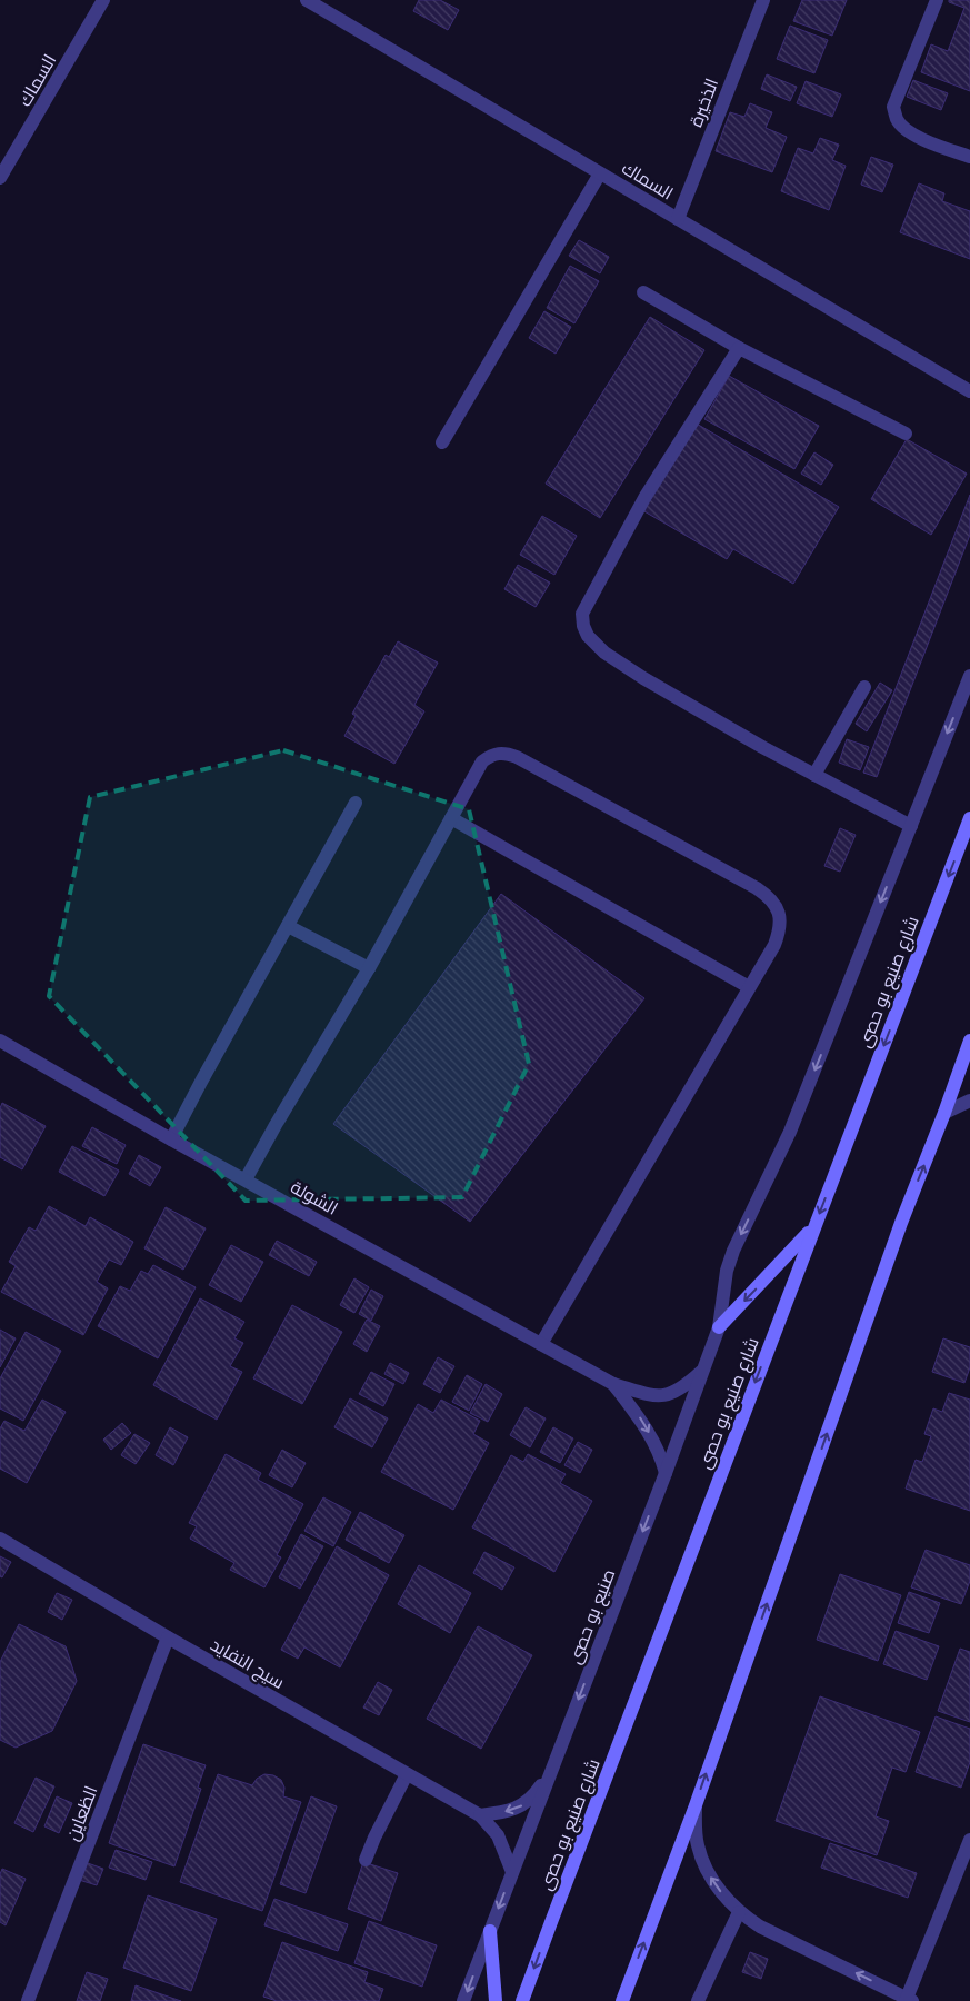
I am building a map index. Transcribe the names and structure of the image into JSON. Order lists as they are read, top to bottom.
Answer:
{
  "streets": {
    "street": [
      "السماك",
      "الذخيرة",
      "شارع صنيع بو حصى",
      "الشولة",
      "صنيع بو حصى",
      "سيج النفايد",
      "الظعاين"
    ]
  },
  "crossings": [
    ["السماك", "الذخيرة"],
    ["شارع صنيع بو حصى", "الشولة"],
    ["شارع صنيع بو حصى", "صنيع بو حصى"],
    ["شارع صنيع بو حصى", "سيج النفايد"],
    ["الشولة", "صنيع بو حصى"],
    ["سيج النفايد", "الظعاين"]
  ],
  "one_way": ["صنيع بو حصى"]
}
